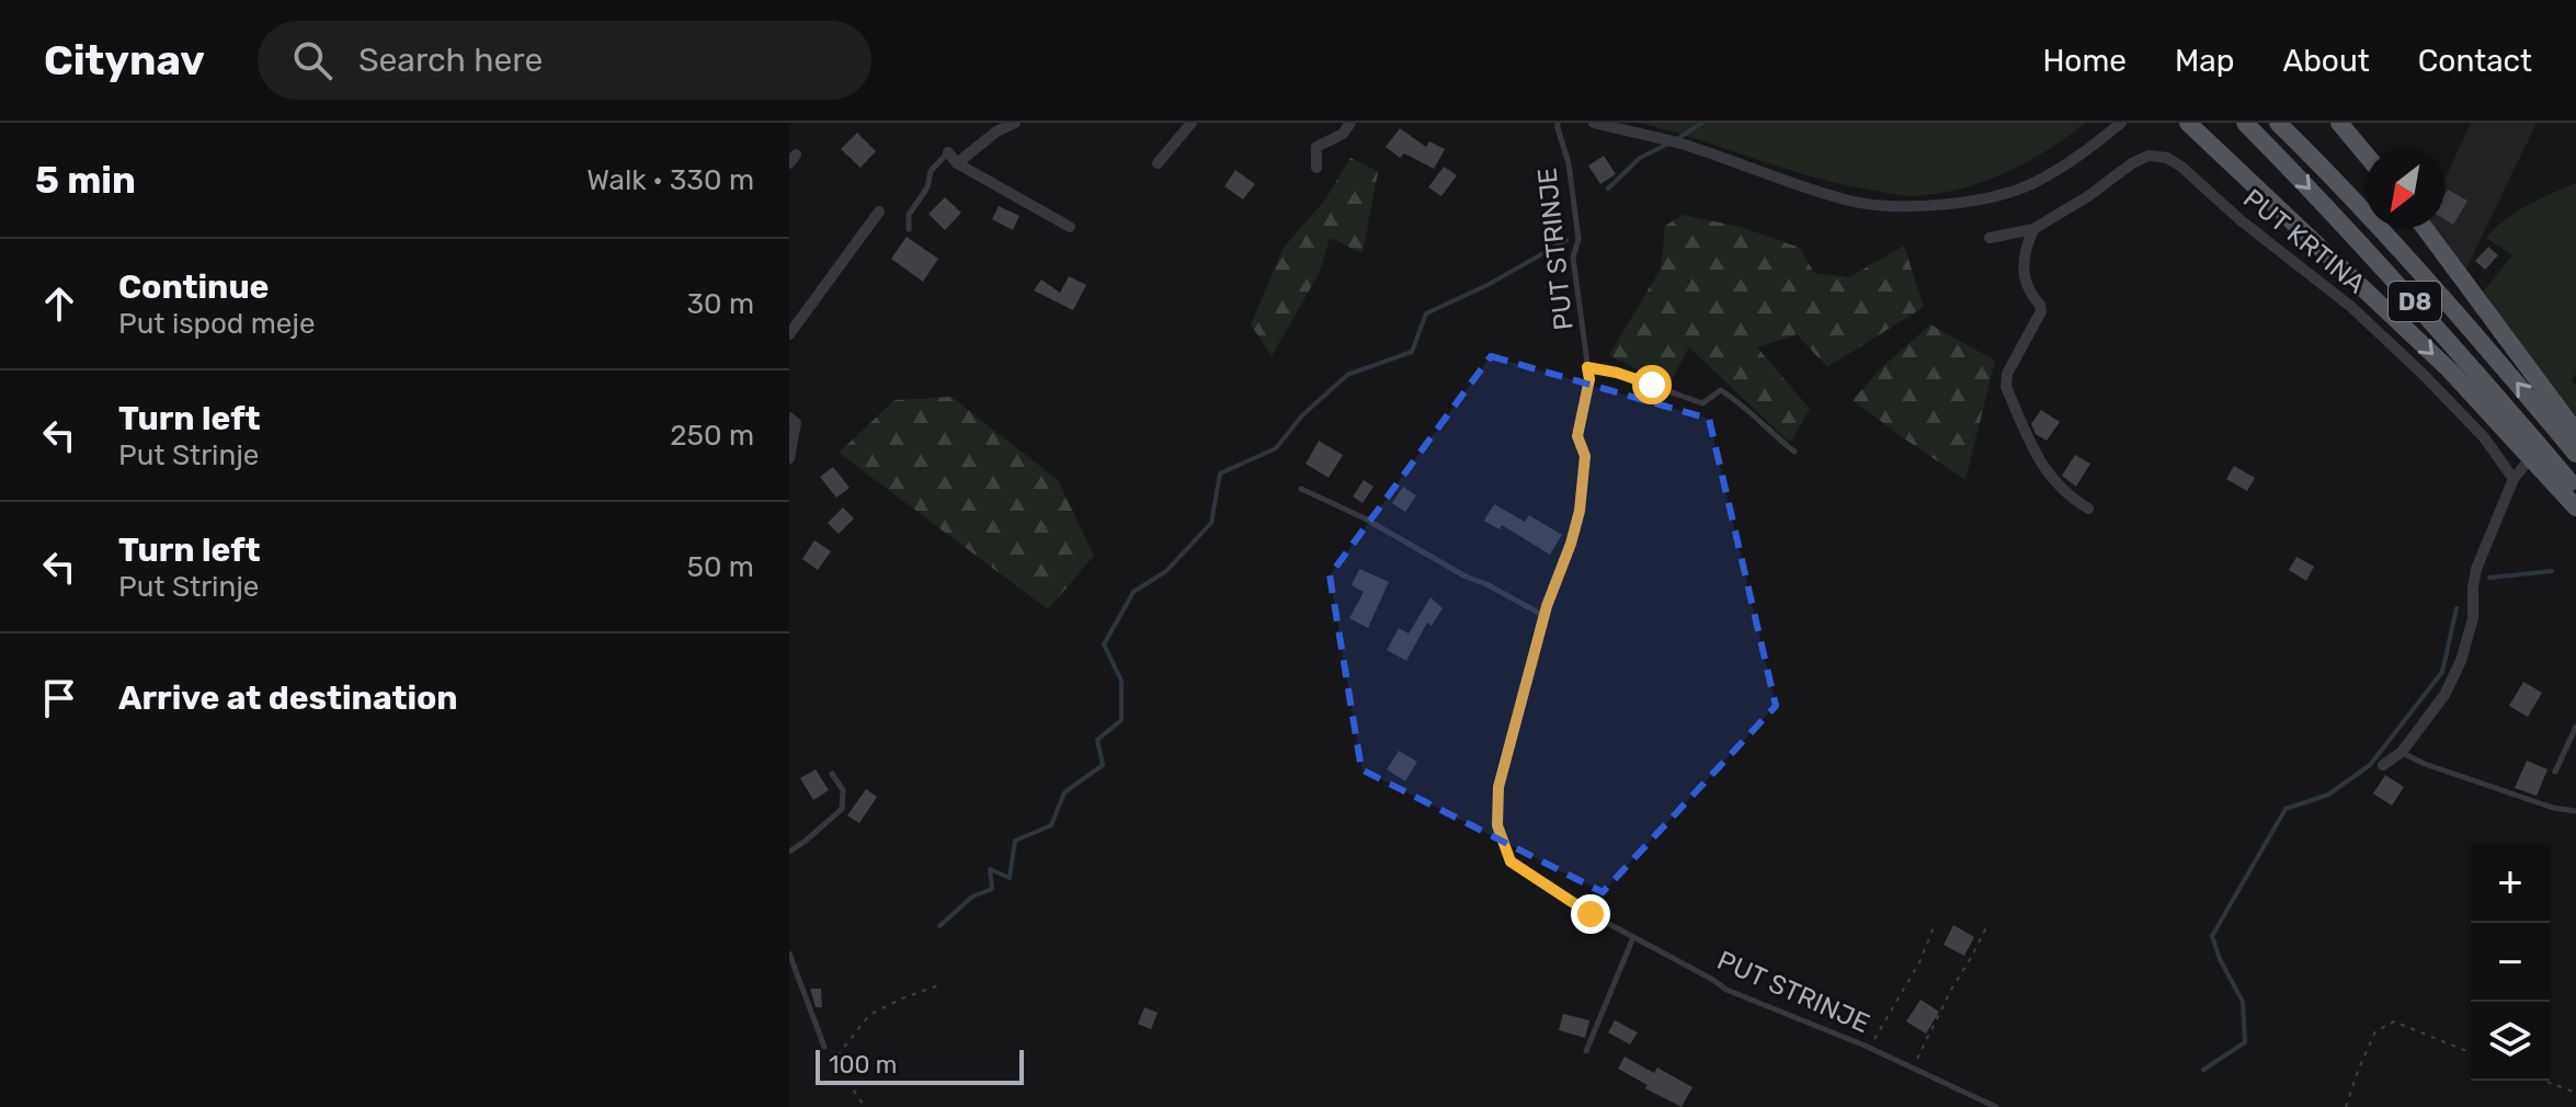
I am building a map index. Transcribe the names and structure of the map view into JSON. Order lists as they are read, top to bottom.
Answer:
{
  "streets": {
    "main road": ["D8"],
    "street": ["PUT KRTINA"],
    "lane": ["PUT STRINJE"]
  },
  "scale_bar": "100 m",
  "north": "bottom left",
  "page": {
    "header": "Citynav",
    "search": "Search here",
    "nav": [
      "Home",
      "Map",
      "About",
      "Contact"
    ],
    "heading": ["5 min", "Walk · 330 m"],
    "list": [
      ["Continue", "Put ispod meje", "30 m"],
      ["Turn left", "Put Strinje", "250 m"],
      ["Turn left", "Put Strinje", "50 m"],
      "Arrive at destination"
    ],
    "map_buttons": ["+", "−"],
    "scale": "100 m"
  }
}
